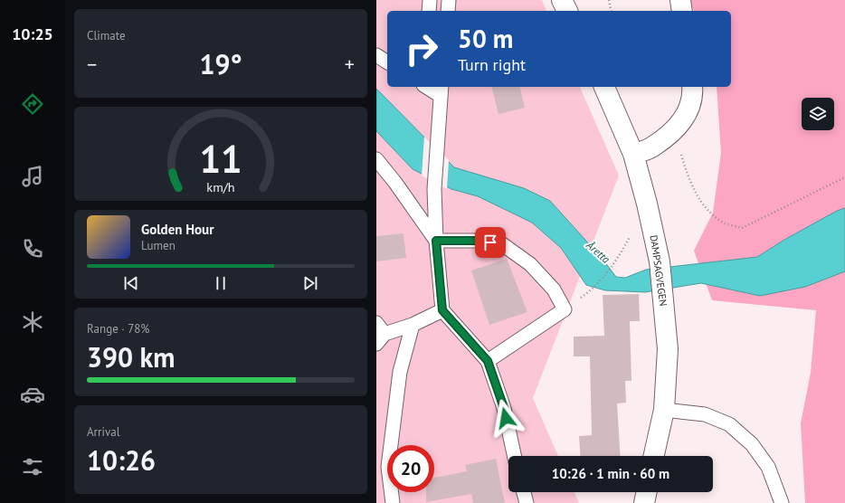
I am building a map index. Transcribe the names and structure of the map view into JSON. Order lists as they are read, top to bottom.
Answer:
{
  "streets": {
    "street": ["DAMPSAGVEGEN"]
  },
  "water": ["Åretta"],
  "page": {
    "tabs": "10:25",
    "tile": [
      "Climate",
      ["Range · 78%", "390 km"],
      ["Arrival", "10:26"]
    ],
    "turn": ["50 m", "Turn right"],
    "heat": ["−", "19°", "+"],
    "song": ["Golden Hour", "Lumen"],
    "limit": "20",
    "trip": "10:26 · 1 min · 60 m",
    "gauge": ["11", "km/h"]
  }
}
